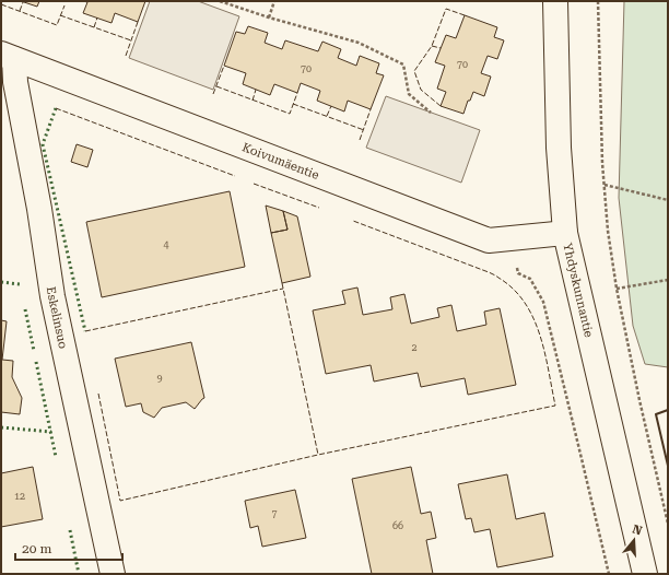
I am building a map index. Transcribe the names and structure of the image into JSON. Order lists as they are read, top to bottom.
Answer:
{
  "streets": {
    "street": ["Koivumäentie", "Yhdyskunnantie", "Eskelinsuo"]
  },
  "crossings": [
    ["Koivumäentie", "Yhdyskunnantie"],
    ["Koivumäentie", "Eskelinsuo"]
  ],
  "house_numbers": [
    "70",
    "70",
    "4",
    "2",
    "9",
    "12",
    "7",
    "66"
  ],
  "scale_bar": "20 m",
  "north": "top"
}
